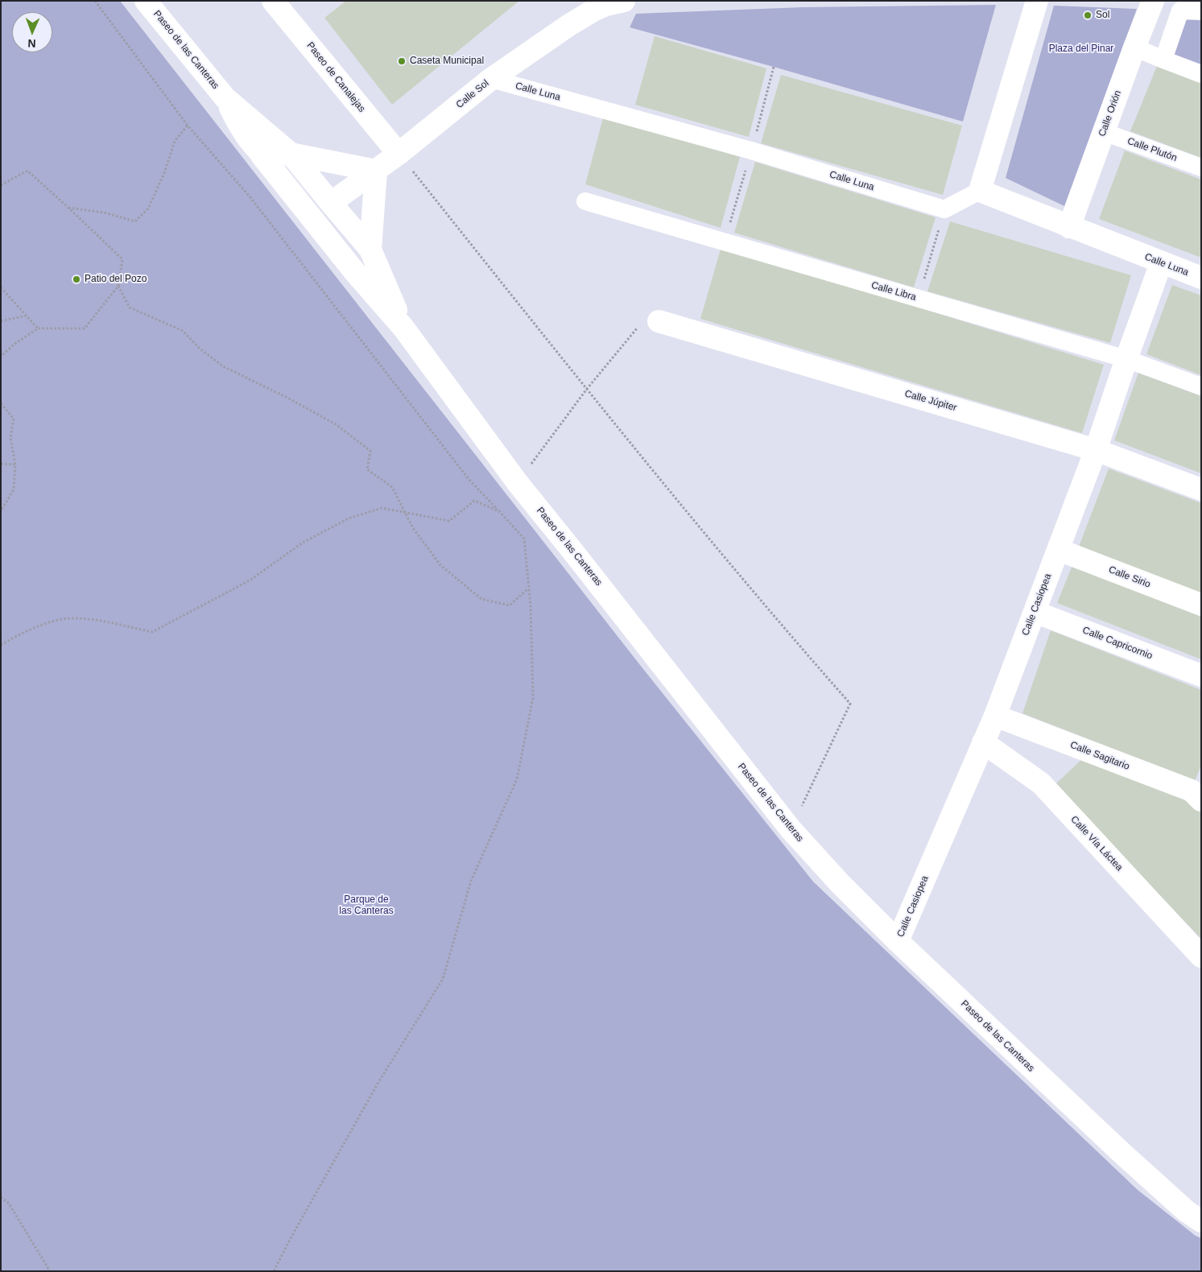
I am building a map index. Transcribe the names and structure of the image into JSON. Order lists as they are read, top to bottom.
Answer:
{
  "streets": {
    "street": [
      "Paseo de las Canteras",
      "Paseo de Canalejas",
      "Calle Luna",
      "Calle Sol",
      "Calle Orión",
      "Calle Plutón",
      "Calle Libra",
      "Calle Júpiter",
      "Calle Sirio",
      "Calle Casiopea",
      "Calle Capricornio",
      "Calle Sagitario",
      "Calle Vía Láctea"
    ]
  },
  "crossings": [
    ["Paseo de las Canteras", "Calle Casiopea"],
    ["Paseo de Canalejas", "Calle Sol"],
    ["Calle Luna", "Calle Sol"],
    ["Calle Luna", "Calle Orión"],
    ["Calle Luna", "Calle Casiopea"],
    ["Calle Orión", "Calle Plutón"],
    ["Calle Libra", "Calle Casiopea"],
    ["Calle Júpiter", "Calle Casiopea"],
    ["Calle Sirio", "Calle Casiopea"],
    ["Calle Casiopea", "Calle Capricornio"],
    ["Calle Casiopea", "Calle Sagitario"],
    ["Calle Casiopea", "Calle Vía Láctea"]
  ],
  "parks": ["Plaza del Pinar", "Parque de las Canteras"],
  "places": ["Sol", "Caseta Municipal", "Patio del Pozo"],
  "north": "bottom"
}
